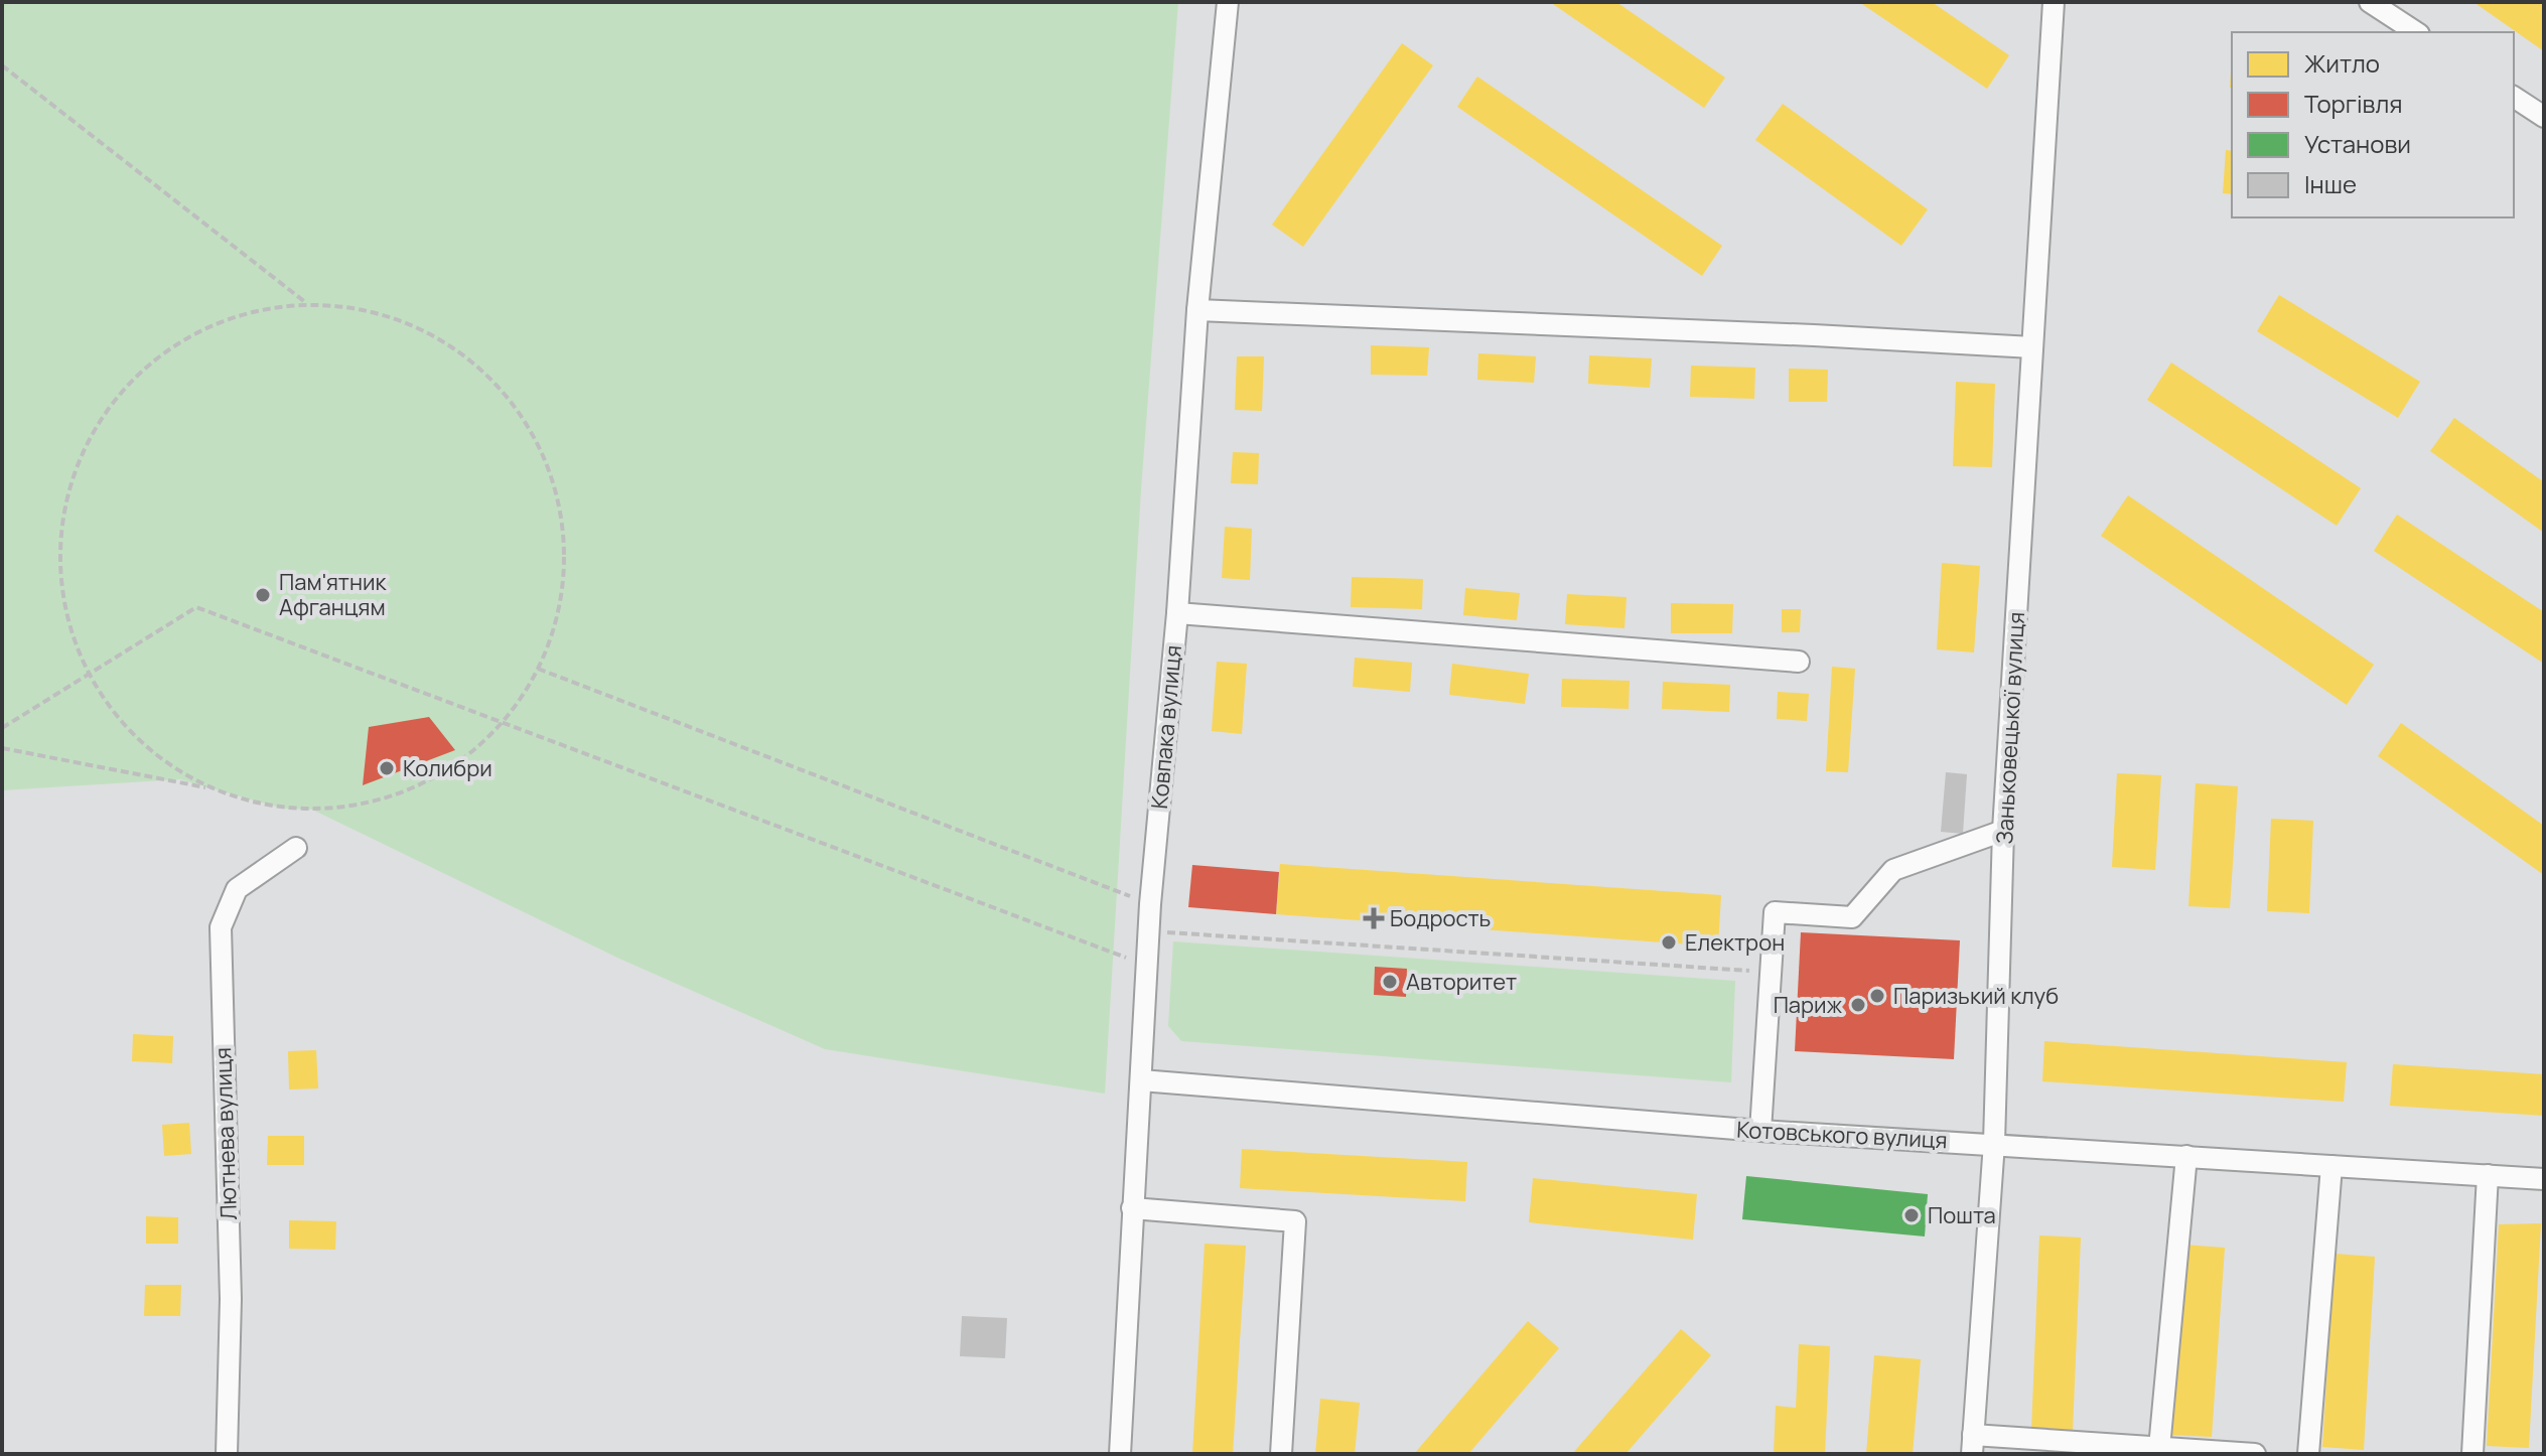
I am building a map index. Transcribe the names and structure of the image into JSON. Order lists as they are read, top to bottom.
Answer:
{
  "streets": {
    "street": [
      "Ковпака вулиця",
      "Заньковецької вулиця",
      "Лютнева вулиця",
      "Котовського вулиця"
    ]
  },
  "crossings": [
    ["Ковпака вулиця", "Котовського вулиця"],
    ["Заньковецької вулиця", "Котовського вулиця"]
  ],
  "places": {
    "other": [
      "Пам'ятник Афганцям",
      "Колибри",
      "Електрон",
      "Авторитет",
      "Паризький клуб",
      "Париж",
      "Пошта"
    ],
    "health": ["Бодрость"]
  },
  "legend": [
    "Житло",
    "Торгівля",
    "Установи",
    "Інше"
  ]
}
